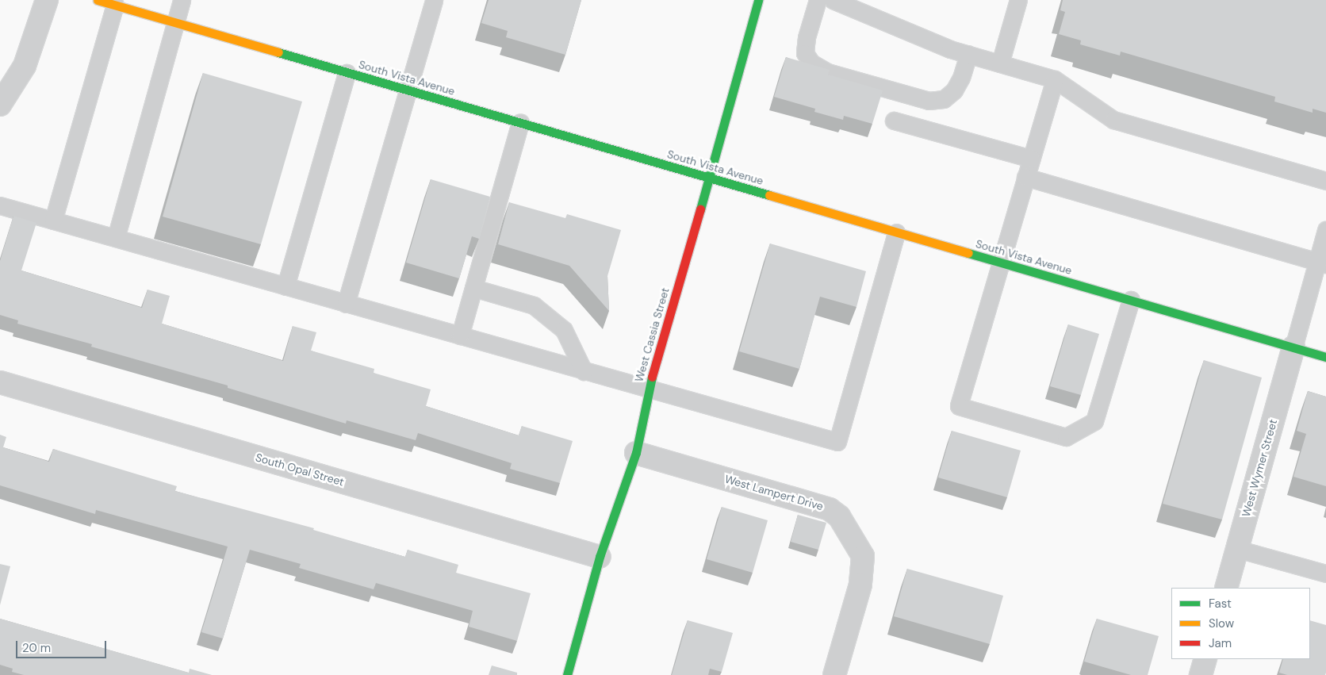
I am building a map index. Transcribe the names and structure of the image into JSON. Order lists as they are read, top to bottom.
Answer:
{
  "streets": {
    "main road": ["South Vista Avenue", "West Cassia Street"],
    "street": ["West Wymer Street", "South Opal Street", "West Lampert Drive"]
  },
  "crossings": [
    ["South Vista Avenue", "West Cassia Street"],
    ["South Vista Avenue", "West Wymer Street"],
    ["West Cassia Street", "South Opal Street"],
    ["West Cassia Street", "West Lampert Drive"]
  ],
  "legend": ["Fast", "Slow", "Jam"],
  "scale_bar": "20 m"
}
